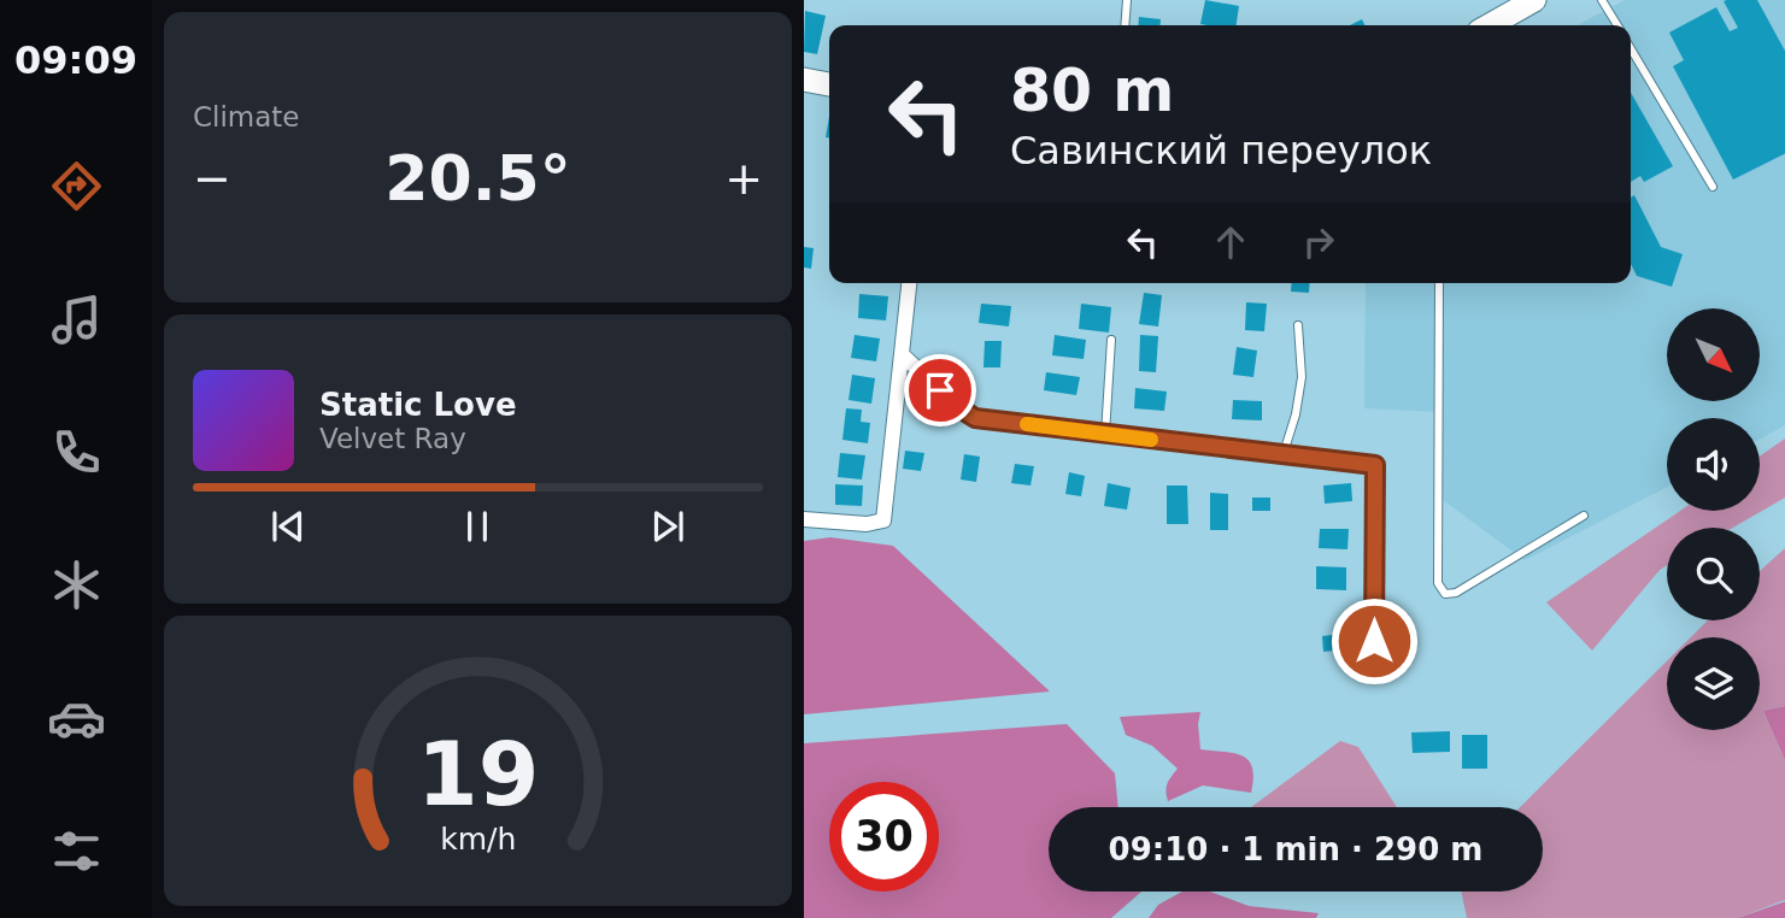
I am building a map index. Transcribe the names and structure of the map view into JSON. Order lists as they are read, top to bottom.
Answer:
{
  "north": "bottom right",
  "page": {
    "tabs": "09:09",
    "tile": "Climate",
    "turn": ["80 m", "Савинский переулок"],
    "heat": ["−", "20.5°", "+"],
    "song": ["Static Love", "Velvet Ray"],
    "limit": "30",
    "trip": "09:10 · 1 min · 290 m",
    "gauge": ["19", "km/h"]
  }
}
